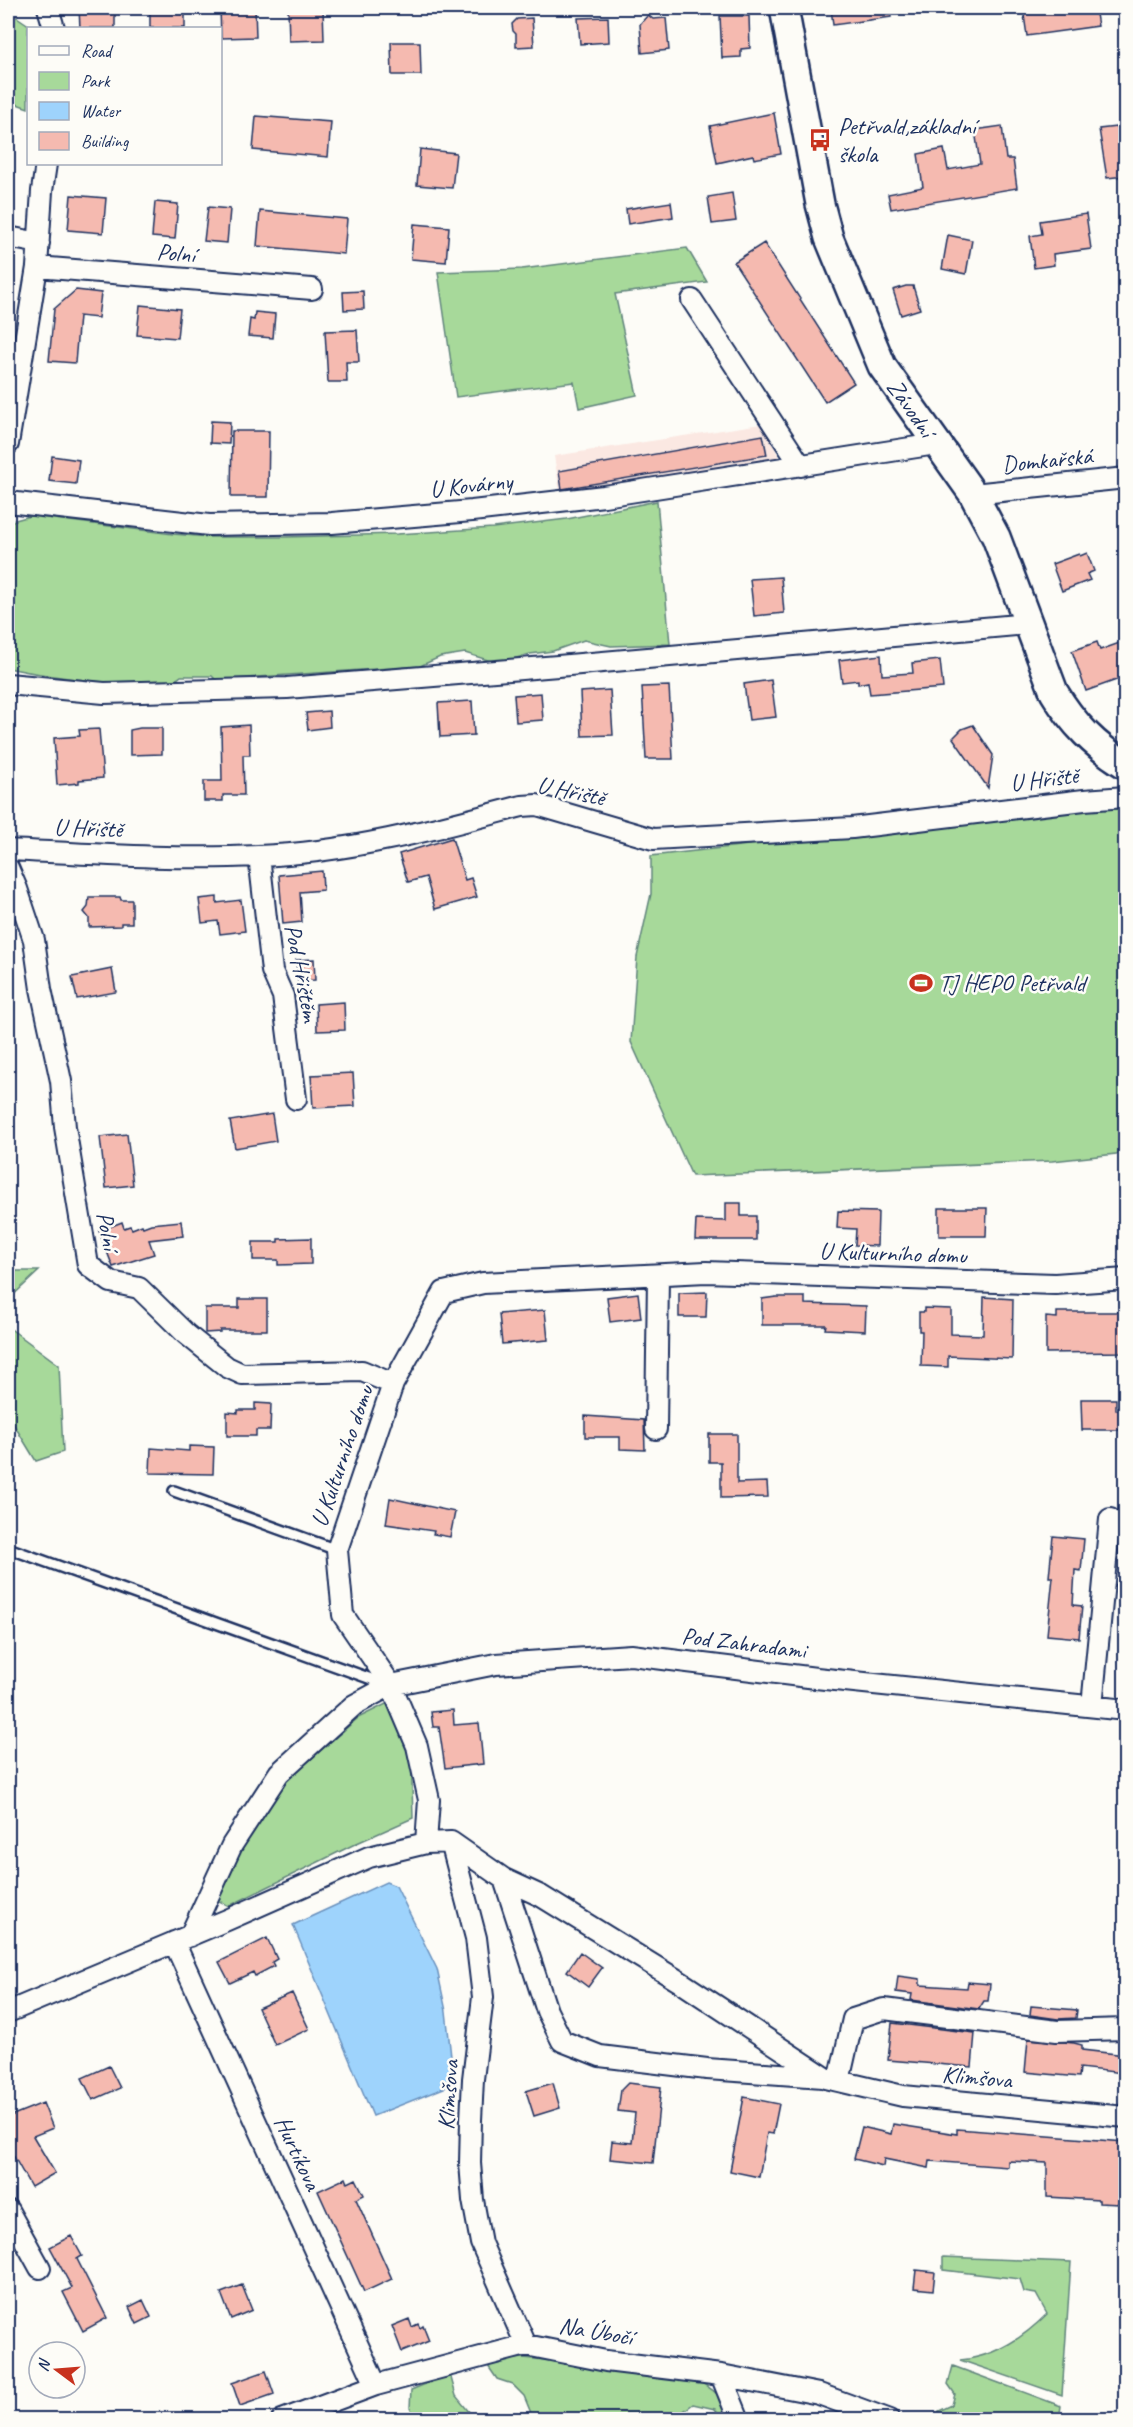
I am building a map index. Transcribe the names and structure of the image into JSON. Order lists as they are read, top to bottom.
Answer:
{
  "streets": {
    "street": [
      "Polní",
      "Závodní",
      "Domkařská",
      "U Kovárny",
      "U Hřiště",
      "Pod Hřištěm",
      "U Kulturního domu",
      "Pod Zahradami",
      "Klimšova",
      "Hurtíkova",
      "Na Úbočí"
    ]
  },
  "crossings": [
    ["Polní", "U Kulturního domu"],
    ["Závodní", "Domkařská"],
    ["Závodní", "U Kovárny"],
    ["U Hřiště", "Pod Hřištěm"],
    ["U Kulturního domu", "Pod Zahradami"],
    ["Pod Zahradami", "Hurtíkova"],
    ["Klimšova", "Na Úbočí"],
    ["Hurtíkova", "Na Úbočí"]
  ],
  "places": {
    "bus stop": ["Petřvald,základní škola"],
    "sports": ["TJ HEPO Petřvald"]
  },
  "legend": [
    "Road",
    "Park",
    "Water",
    "Building"
  ],
  "north": "left"
}
